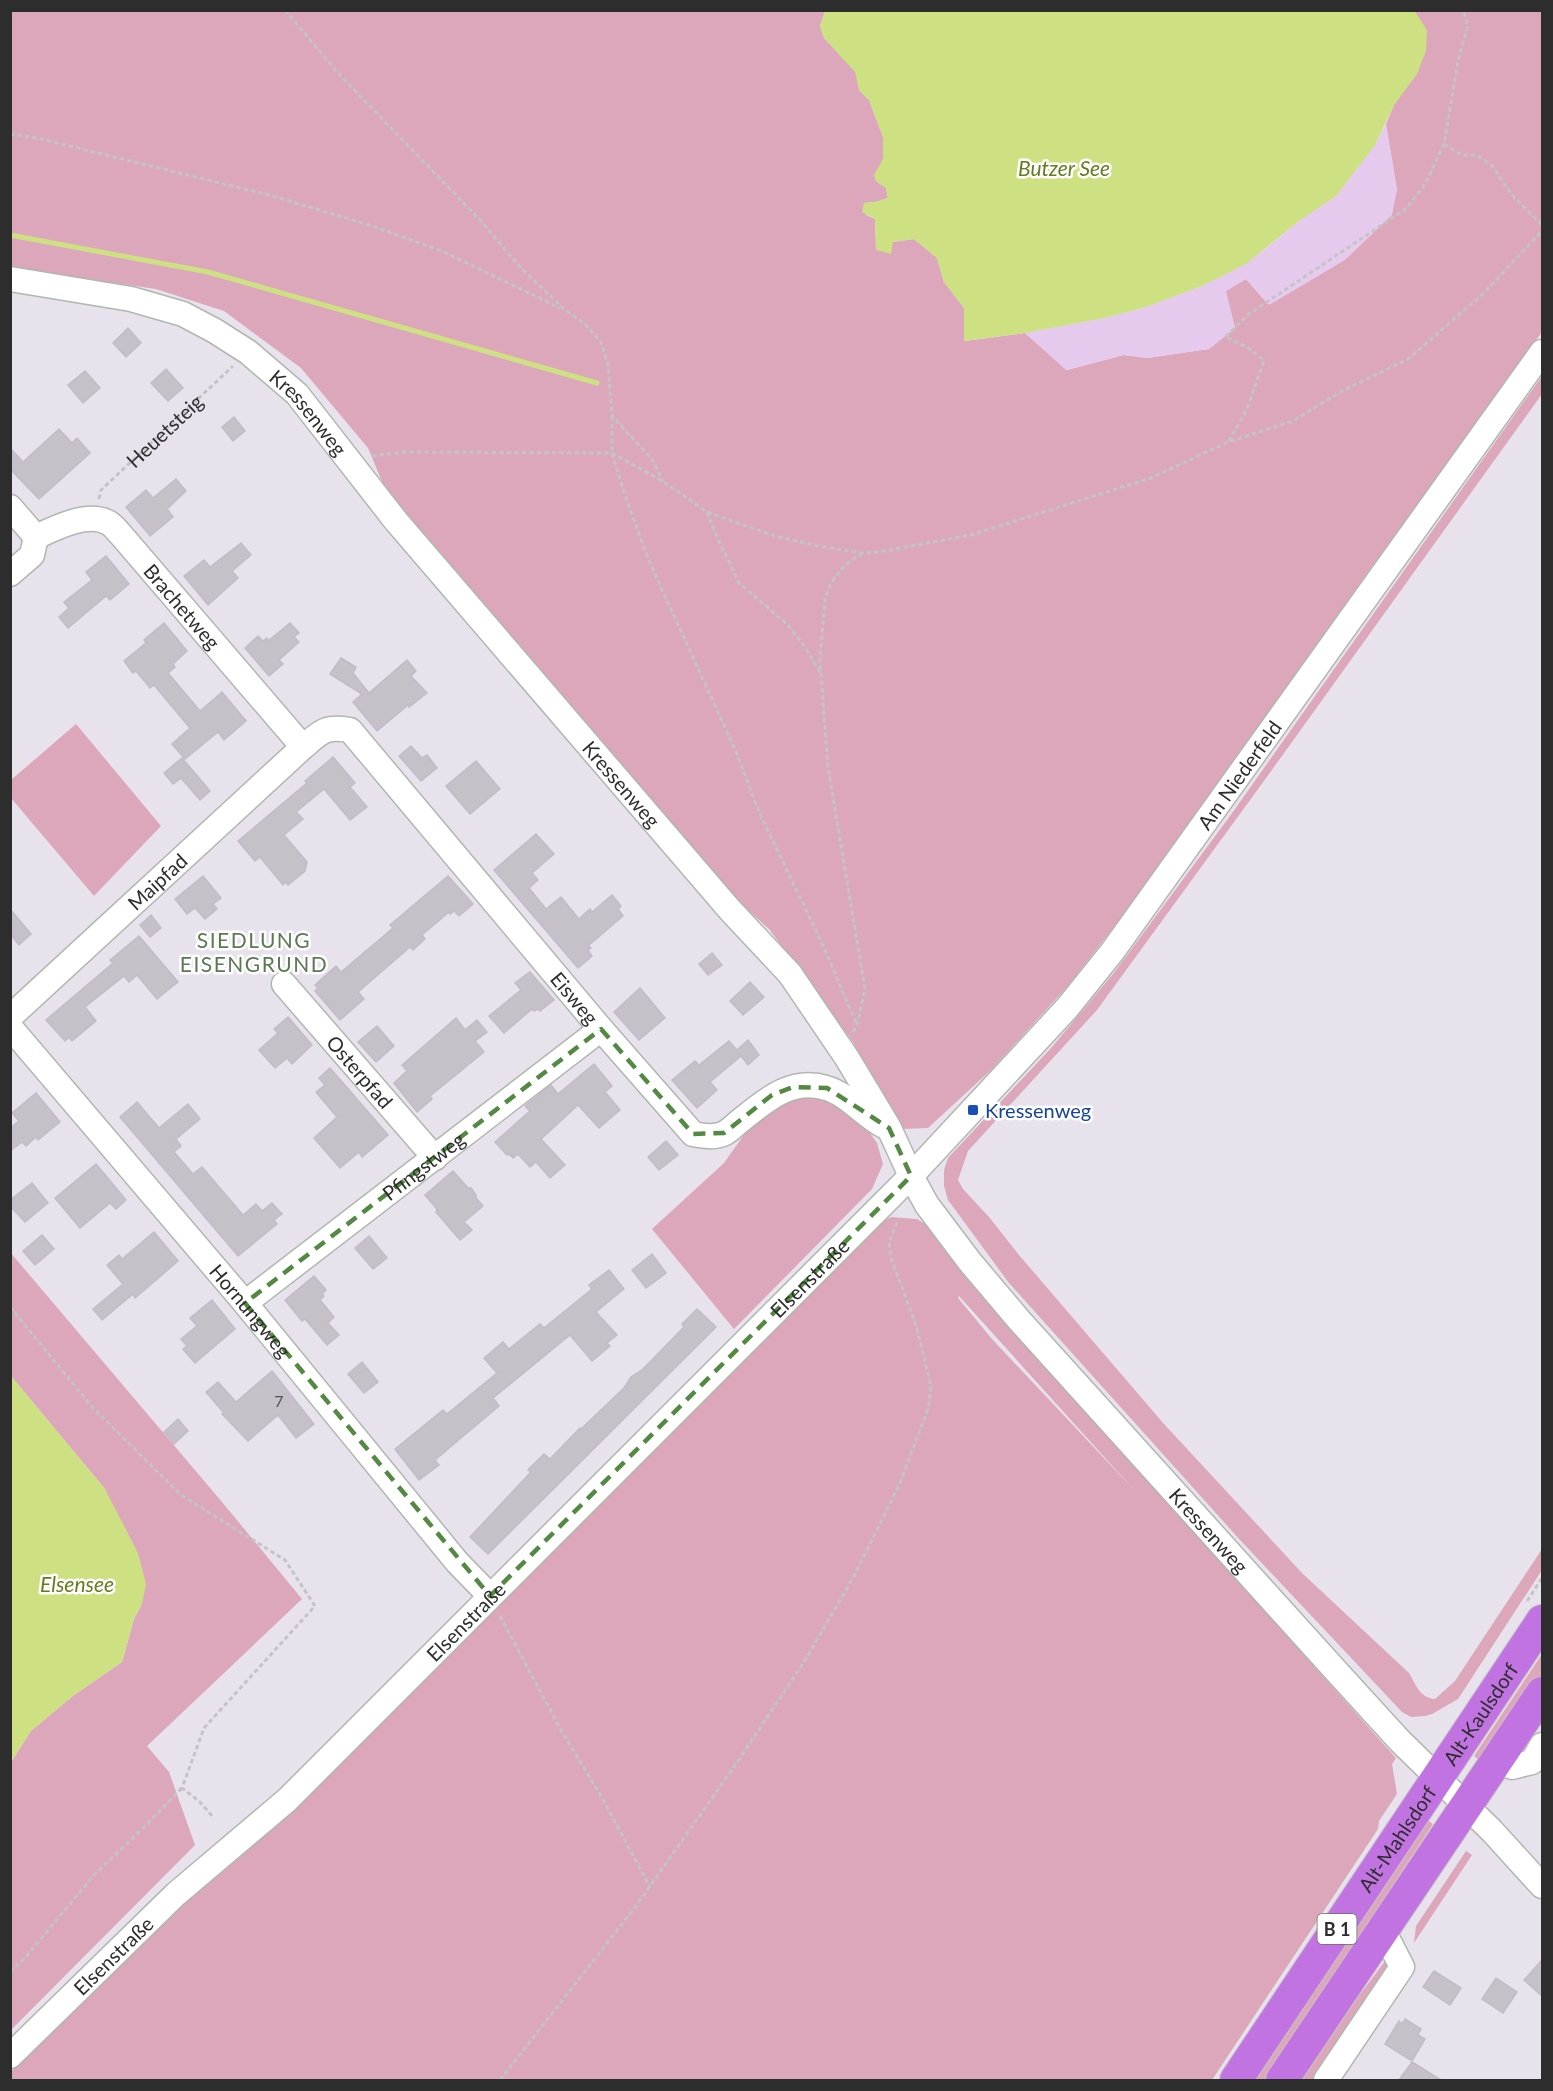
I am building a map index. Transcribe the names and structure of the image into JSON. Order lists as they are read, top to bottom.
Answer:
{
  "streets": {
    "main road": ["Alt-Kaulsdorf", "Alt-Mahlsdorf", "B 1"],
    "street": [
      "Kressenweg",
      "Brachetweg",
      "Am Niederfeld",
      "Maipfad",
      "Eisweg",
      "Osterpfad",
      "Pfingstweg",
      "Elsenstraße",
      "Hornungweg"
    ],
    "path": ["Heuetsteig"]
  },
  "crossings": [
    ["Kressenweg", "Heuetsteig"],
    ["Kressenweg", "Am Niederfeld"],
    ["Kressenweg", "Elsenstraße"],
    ["Kressenweg", "Alt-Kaulsdorf"],
    ["Kressenweg", "Alt-Mahlsdorf"],
    ["Heuetsteig", "Brachetweg"],
    ["Brachetweg", "Maipfad"],
    ["Brachetweg", "Eisweg"],
    ["Am Niederfeld", "Elsenstraße"],
    ["Maipfad", "Eisweg"],
    ["Eisweg", "Pfingstweg"],
    ["Osterpfad", "Pfingstweg"],
    ["Pfingstweg", "Hornungweg"],
    ["Elsenstraße", "Hornungweg"],
    ["Alt-Kaulsdorf", "Alt-Mahlsdorf"]
  ],
  "districts": ["SIEDLUNG EISENGRUND"],
  "water": ["Butzer See", "Elsensee"],
  "places": {
    "transit": ["Kressenweg"]
  },
  "house_numbers": ["7"]
}
